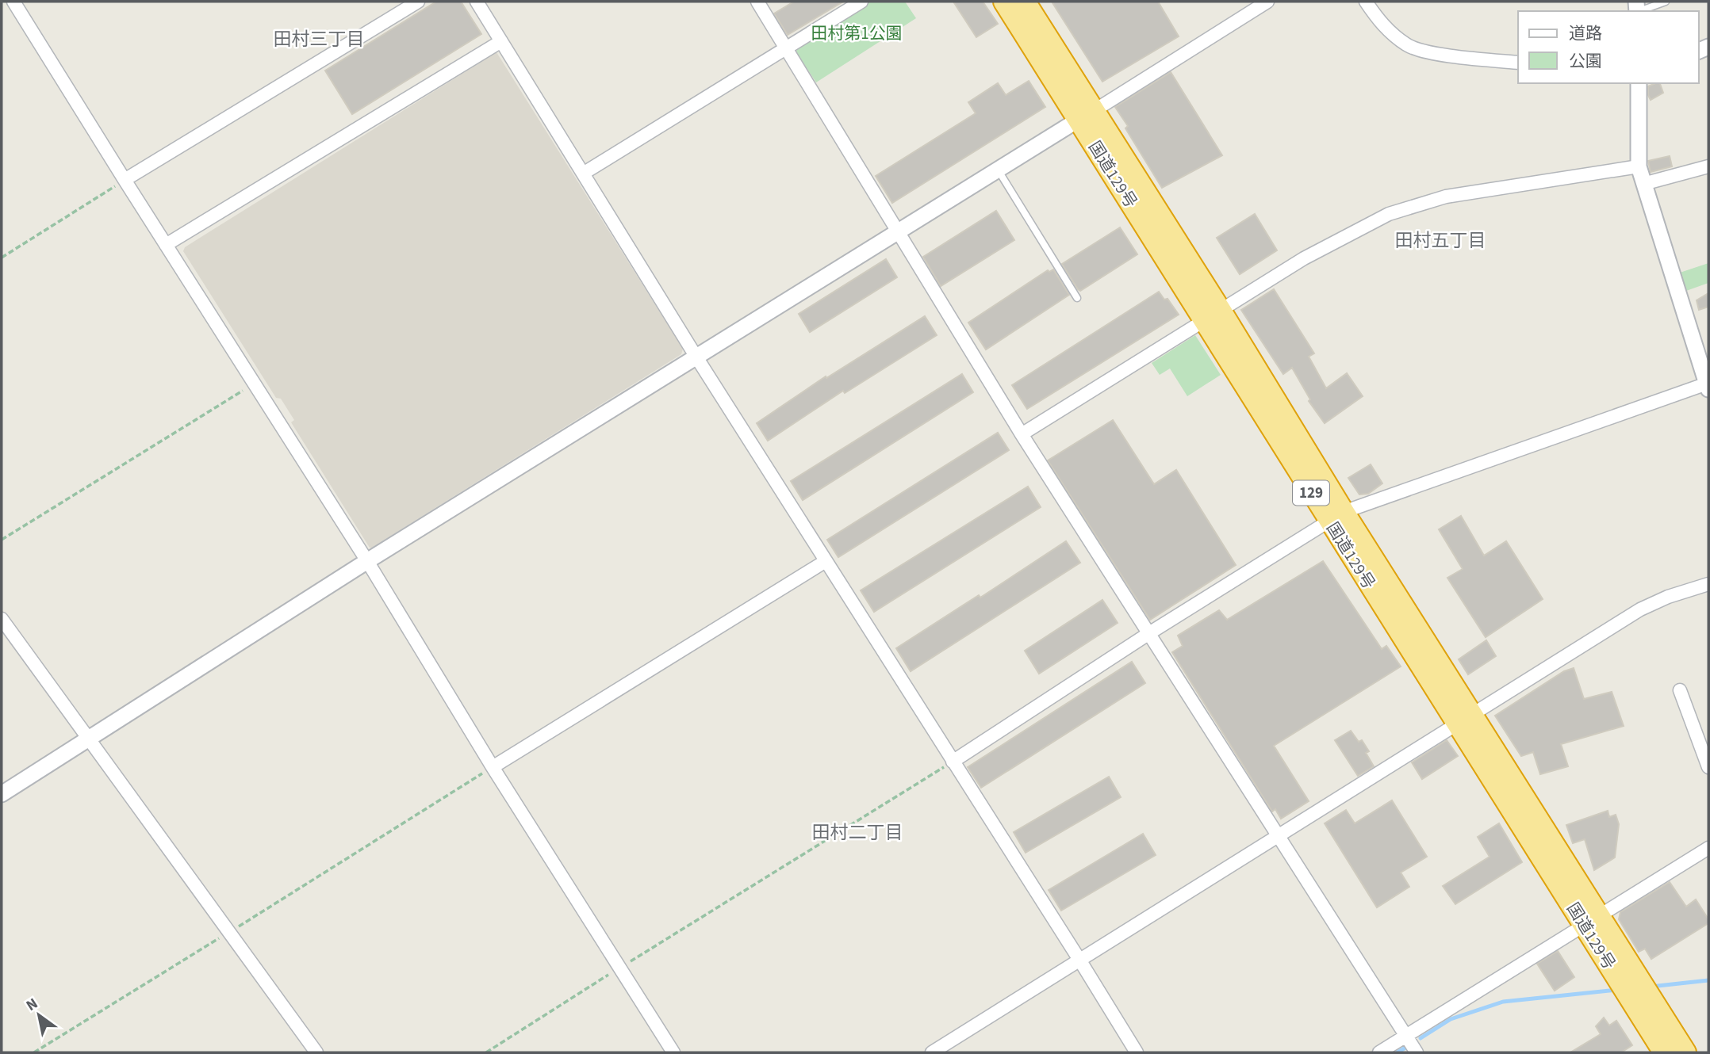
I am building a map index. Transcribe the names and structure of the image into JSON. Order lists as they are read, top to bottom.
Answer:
{
  "streets": {
    "highway": ["国道129号", "129"]
  },
  "districts": ["田村三丁目", "田村五丁目", "田村二丁目"],
  "parks": ["田村第1公園"],
  "legend": ["道路", "公園"],
  "north": "top left"
}
